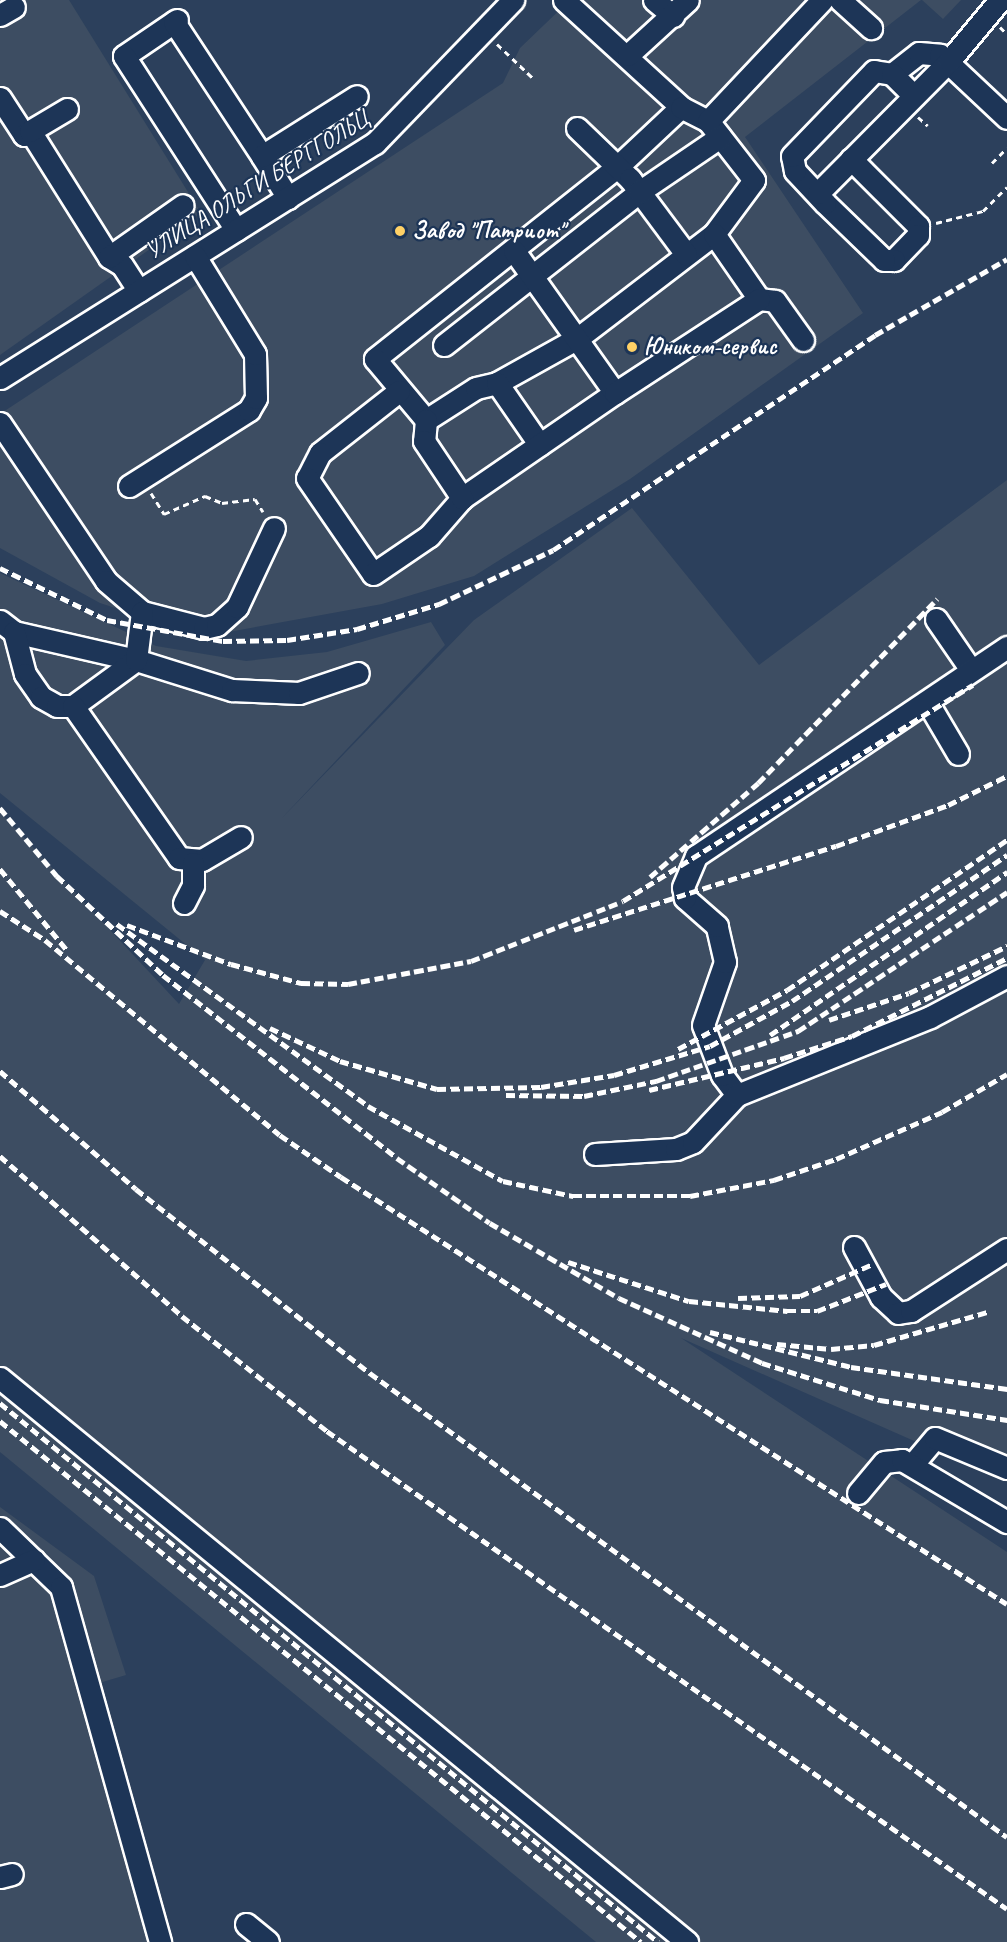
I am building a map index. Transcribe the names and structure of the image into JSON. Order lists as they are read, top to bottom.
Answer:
{
  "streets": {
    "street": ["УЛИЦА ОЛЬГИ БЕРГГОЛЬЦ"]
  },
  "places": ["Завод \"Патриот\"", "Юником-сервис"]
}
